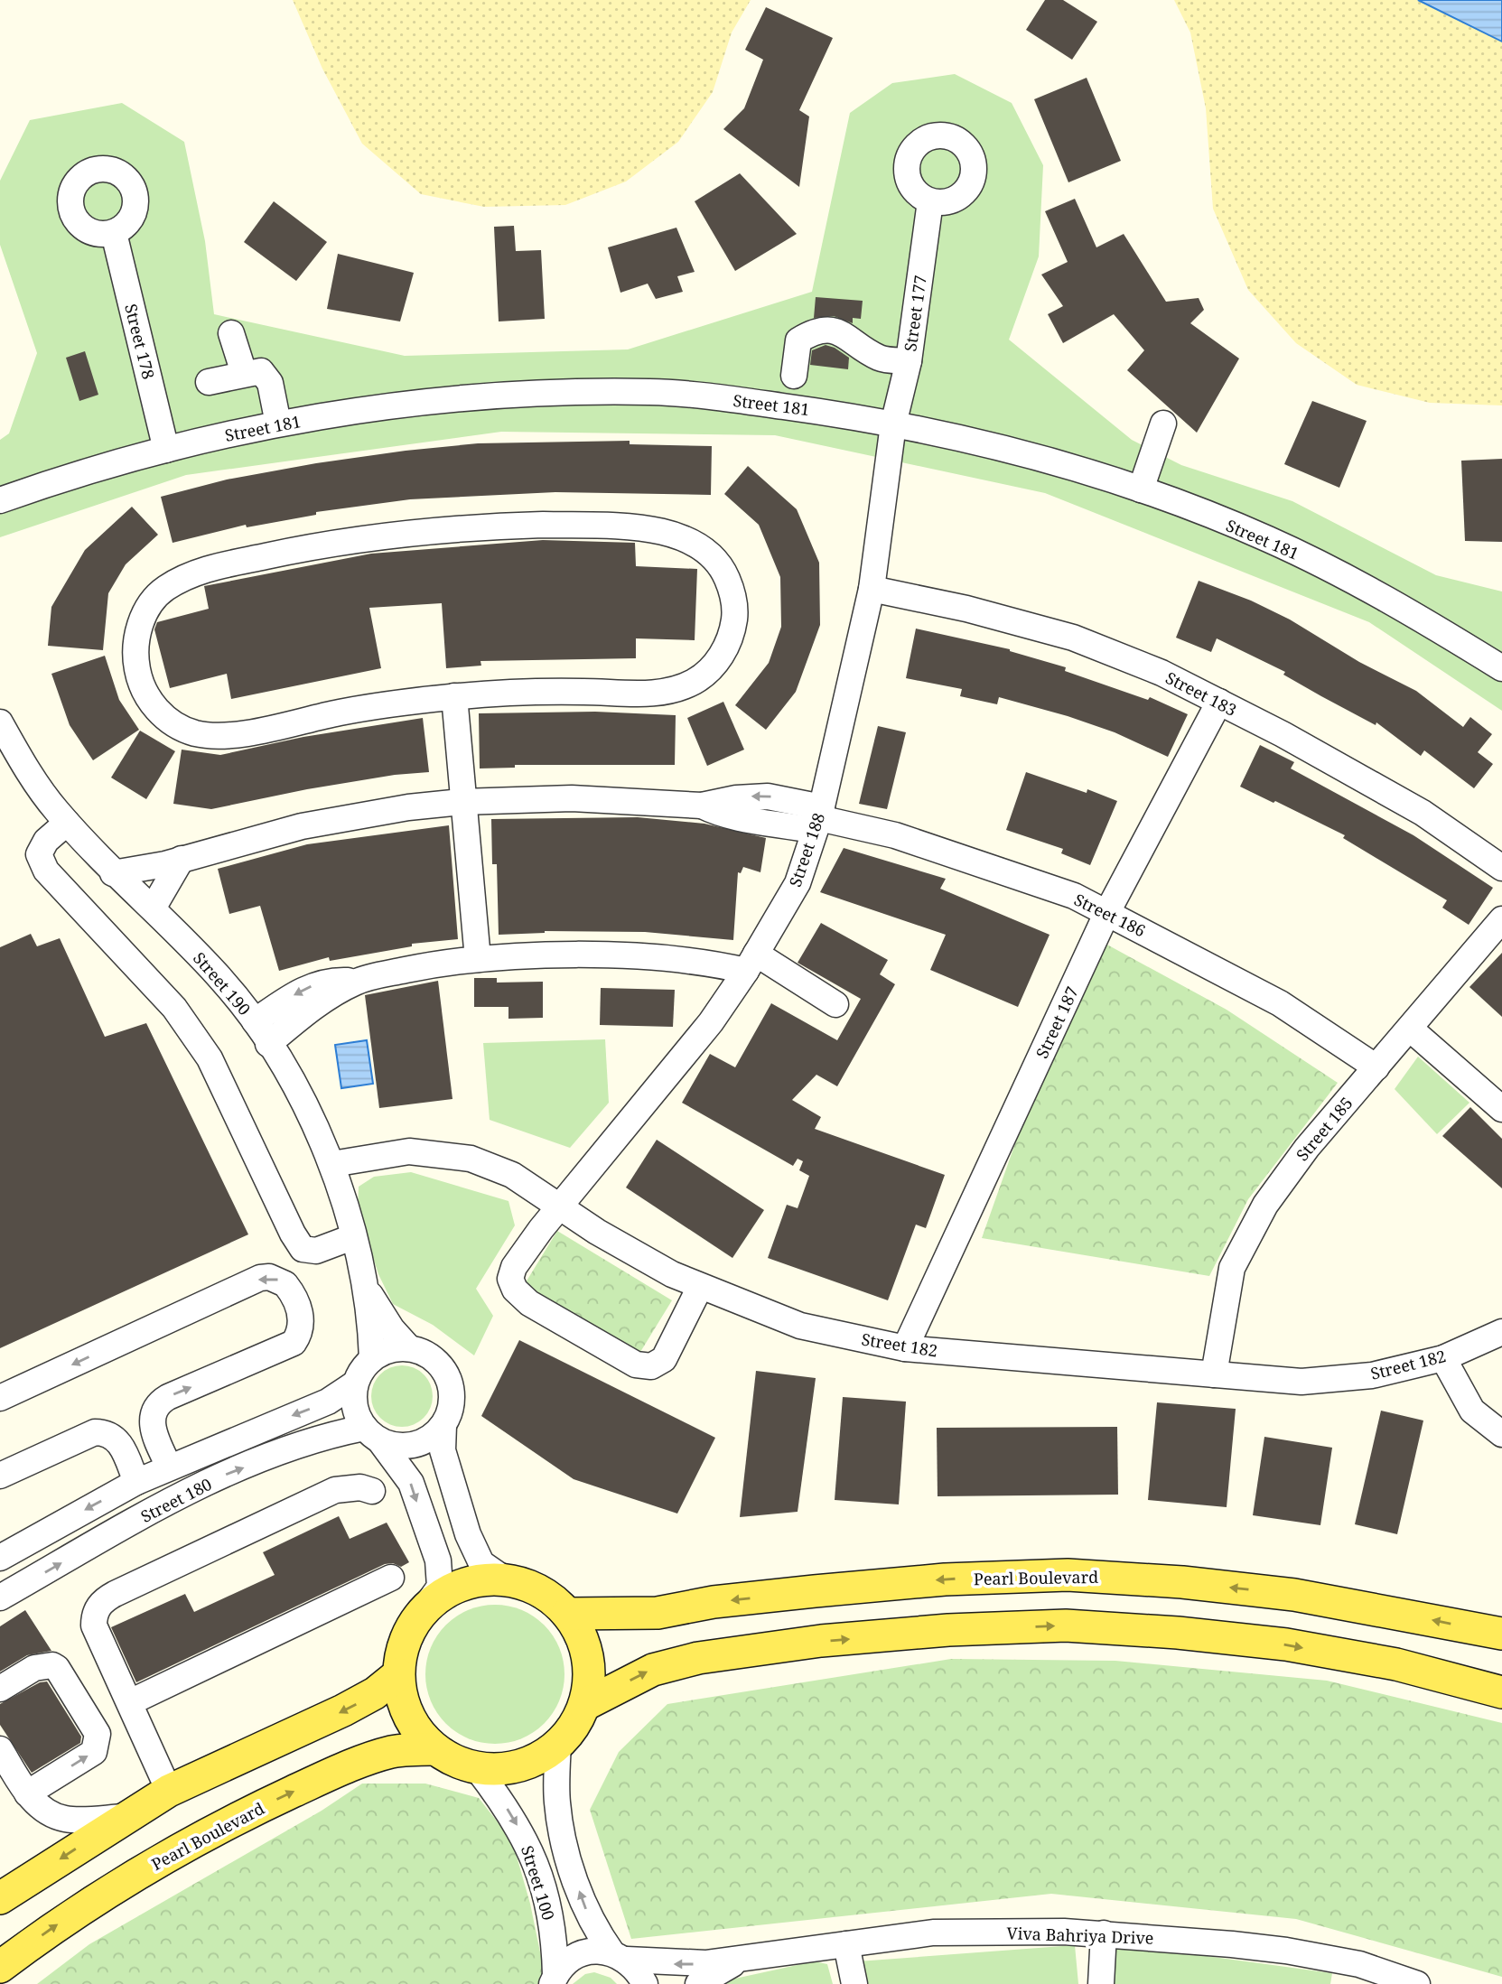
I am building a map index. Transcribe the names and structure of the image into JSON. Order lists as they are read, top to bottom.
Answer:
{
  "streets": {
    "main road": ["Pearl Boulevard"],
    "street": [
      "Street 177",
      "Street 178",
      "Street 181",
      "Street 183",
      "Street 188",
      "Street 186",
      "Street 190",
      "Street 187",
      "Street 185",
      "Street 182",
      "Street 180",
      "Street 100",
      "Viva Bahriya Drive"
    ]
  },
  "crossings": [
    ["Street 177", "Street 181"],
    ["Street 177", "Street 188"],
    ["Street 178", "Street 181"],
    ["Street 181", "Street 188"],
    ["Street 183", "Street 188"],
    ["Street 183", "Street 187"],
    ["Street 188", "Street 186"],
    ["Street 188", "Street 182"],
    ["Street 186", "Street 190"],
    ["Street 186", "Street 187"],
    ["Street 186", "Street 185"],
    ["Street 190", "Street 182"],
    ["Street 190", "Street 180"],
    ["Street 187", "Street 182"],
    ["Street 185", "Street 182"],
    ["Pearl Boulevard", "Street 100"],
    ["Street 100", "Viva Bahriya Drive"]
  ]
}
